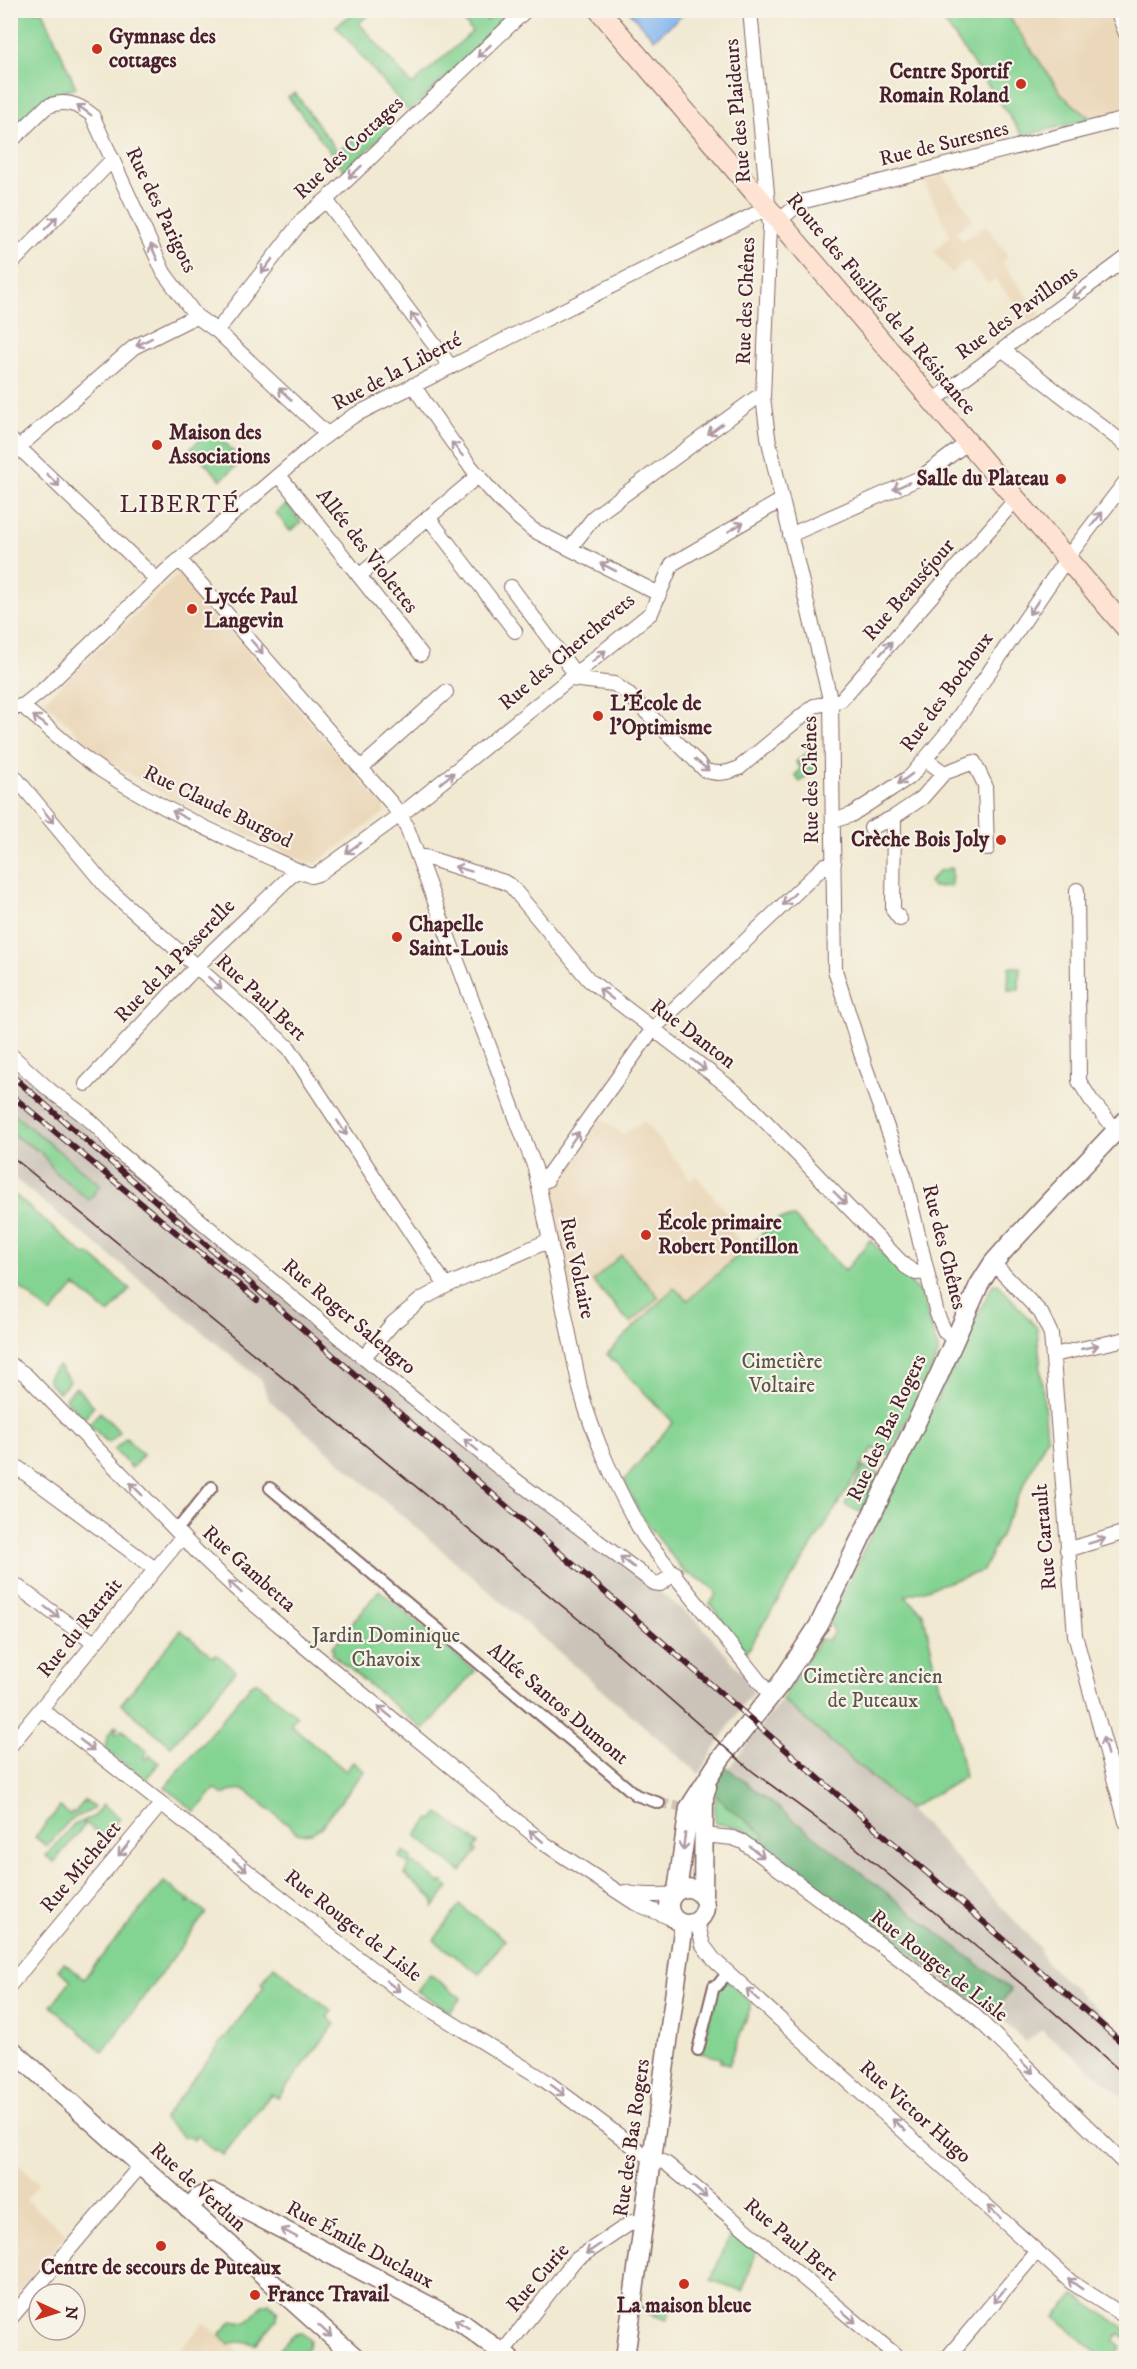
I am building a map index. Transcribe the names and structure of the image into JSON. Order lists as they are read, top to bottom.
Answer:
{
  "streets": {
    "main road": ["Route des Fusillés de la Résistance"],
    "street": [
      "Rue des Plaideurs",
      "Rue de Suresnes",
      "Rue des Cottages",
      "Rue des Parigots",
      "Rue des Chênes",
      "Rue des Pavillons",
      "Rue de la Liberté",
      "Allée des Violettes",
      "Rue Beauséjour",
      "Rue des Cherchevets",
      "Rue des Bochoux",
      "Rue Claude Burgod",
      "Rue de la Passerelle",
      "Rue Paul Bert",
      "Rue Danton",
      "Rue Voltaire",
      "Rue Roger Salengro",
      "Rue des Bas Rogers",
      "Rue Cartault",
      "Rue Gambetta",
      "Rue du Ratrait",
      "Allée Santos Dumont",
      "Rue Michelet",
      "Rue Rouget de Lisle",
      "Rue Victor Hugo",
      "Rue de Verdun",
      "Rue Émile Duclaux",
      "Rue Curie"
    ]
  },
  "crossings": [
    ["Rue des Plaideurs", "Rue de Suresnes"],
    ["Rue des Plaideurs", "Rue des Chênes"],
    ["Rue des Plaideurs", "Route des Fusillés de la Résistance"],
    ["Rue des Plaideurs", "Rue de la Liberté"],
    ["Rue de Suresnes", "Rue des Chênes"],
    ["Rue de Suresnes", "Route des Fusillés de la Résistance"],
    ["Rue de Suresnes", "Rue de la Liberté"],
    ["Rue des Cottages", "Rue des Parigots"],
    ["Rue des Parigots", "Rue de la Liberté"],
    ["Rue des Chênes", "Route des Fusillés de la Résistance"],
    ["Rue des Chênes", "Rue de la Liberté"],
    ["Rue des Chênes", "Rue Beauséjour"],
    ["Rue des Chênes", "Rue des Cherchevets"],
    ["Rue des Chênes", "Rue des Bochoux"],
    ["Rue des Chênes", "Rue Danton"],
    ["Rue des Chênes", "Rue des Bas Rogers"],
    ["Route des Fusillés de la Résistance", "Rue des Pavillons"],
    ["Route des Fusillés de la Résistance", "Rue de la Liberté"],
    ["Route des Fusillés de la Résistance", "Rue Beauséjour"],
    ["Route des Fusillés de la Résistance", "Rue des Bochoux"],
    ["Rue de la Liberté", "Allée des Violettes"],
    ["Rue de la Liberté", "Rue Claude Burgod"],
    ["Rue de la Liberté", "Rue Voltaire"],
    ["Rue Beauséjour", "Rue des Cherchevets"],
    ["Rue des Cherchevets", "Rue Claude Burgod"],
    ["Rue des Cherchevets", "Rue Voltaire"],
    ["Rue Claude Burgod", "Rue de la Passerelle"],
    ["Rue Claude Burgod", "Rue Voltaire"],
    ["Rue de la Passerelle", "Rue Paul Bert"],
    ["Rue Paul Bert", "Rue des Bas Rogers"],
    ["Rue Paul Bert", "Rue Rouget de Lisle"],
    ["Rue Danton", "Rue Voltaire"],
    ["Rue Voltaire", "Rue Roger Salengro"],
    ["Rue Voltaire", "Rue des Bas Rogers"],
    ["Rue des Bas Rogers", "Rue Cartault"],
    ["Rue des Bas Rogers", "Rue Gambetta"],
    ["Rue des Bas Rogers", "Rue Rouget de Lisle"],
    ["Rue des Bas Rogers", "Rue Victor Hugo"],
    ["Rue des Bas Rogers", "Rue Curie"],
    ["Rue Gambetta", "Rue du Ratrait"],
    ["Rue Gambetta", "Rue Victor Hugo"],
    ["Rue du Ratrait", "Rue Rouget de Lisle"],
    ["Rue Michelet", "Rue Rouget de Lisle"],
    ["Rue de Verdun", "Rue Émile Duclaux"],
    ["Rue Émile Duclaux", "Rue Curie"]
  ],
  "one_way": [
    "Rue des Cottages",
    "Rue des Parigots",
    "Rue des Pavillons",
    "Rue Beauséjour",
    "Rue Claude Burgod",
    "Rue Paul Bert",
    "Rue Roger Salengro",
    "Rue Cartault",
    "Rue Gambetta",
    "Rue Michelet",
    "Rue Rouget de Lisle",
    "Rue Victor Hugo",
    "Rue de Verdun",
    "Rue Émile Duclaux",
    "Rue Curie"
  ],
  "districts": ["LIBERTÉ"],
  "parks": ["Cimetière Voltaire", "Jardin Dominique Chavoix", "Cimetière ancien de Puteaux"],
  "places": [
    "Gymnase des cottages",
    "Centre Sportif Romain Roland",
    "Maison des Associations",
    "Salle du Plateau",
    "Lycée Paul Langevin",
    "L'École de l'Optimisme",
    "Crèche Bois Joly",
    "Chapelle Saint-Louis",
    "École primaire Robert Pontillon",
    "Centre de secours de Puteaux",
    "La maison bleue",
    "France Travail"
  ],
  "north": "right"
}
